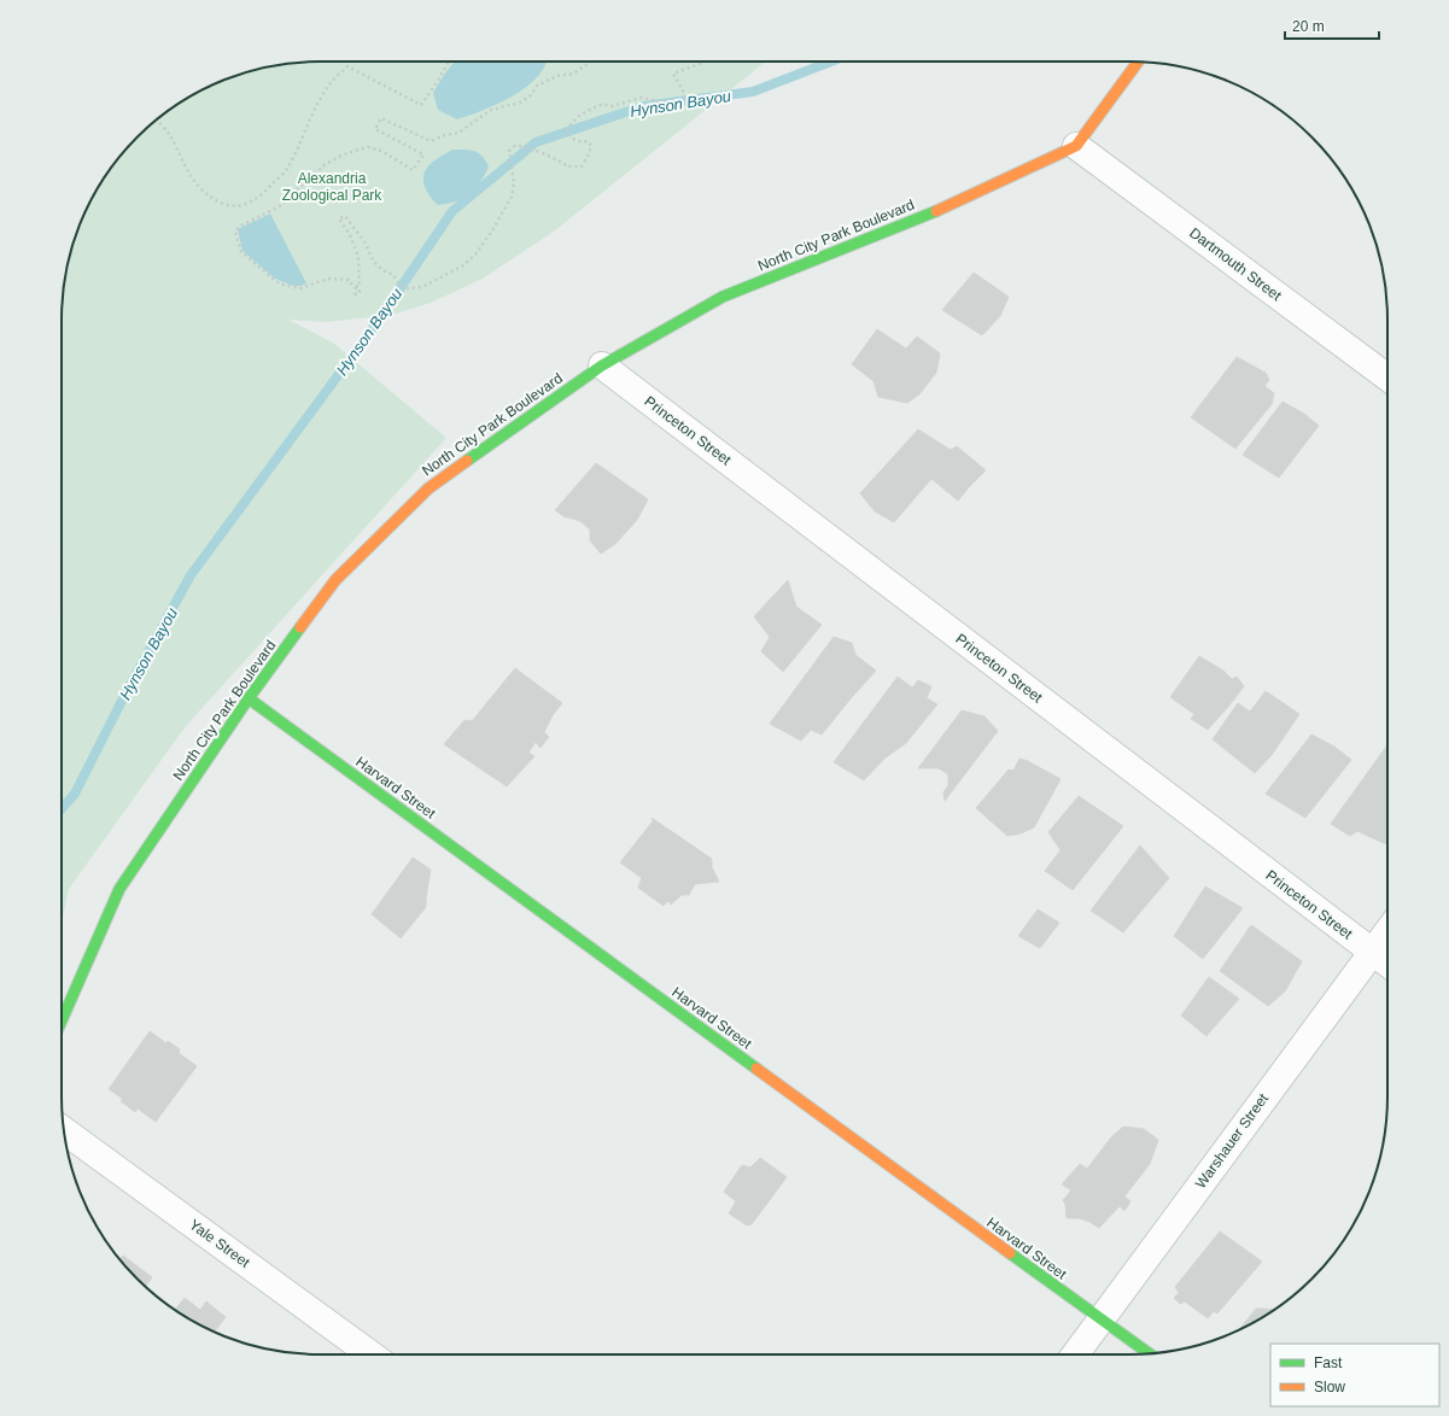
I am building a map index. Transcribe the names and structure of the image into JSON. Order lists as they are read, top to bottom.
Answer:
{
  "streets": {
    "street": [
      "North City Park Boulevard",
      "Dartmouth Street",
      "Princeton Street",
      "Harvard Street",
      "Warshauer Street",
      "Yale Street"
    ]
  },
  "crossings": [
    ["North City Park Boulevard", "Dartmouth Street"],
    ["North City Park Boulevard", "Princeton Street"],
    ["North City Park Boulevard", "Harvard Street"],
    ["Princeton Street", "Warshauer Street"],
    ["Harvard Street", "Warshauer Street"]
  ],
  "water": ["Hynson Bayou"],
  "parks": ["Alexandria Zoological Park"],
  "legend": ["Fast", "Slow"],
  "scale_bar": "20 m"
}
